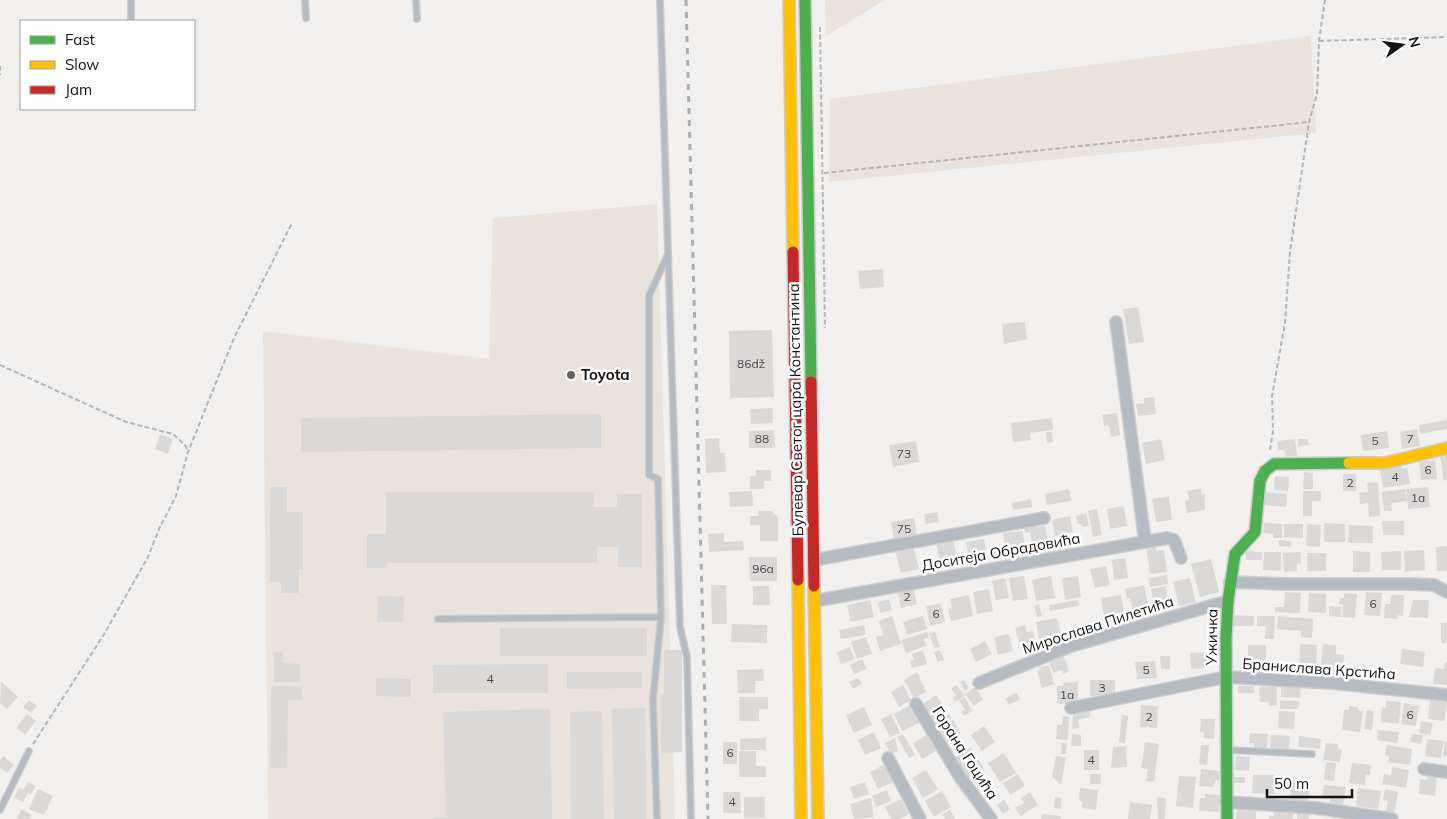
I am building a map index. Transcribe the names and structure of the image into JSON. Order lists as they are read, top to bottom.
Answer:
{
  "streets": {
    "main road": ["Булевар Светог цара Константина", "Ужичка"],
    "street": [
      "Доситеја Обрадовића",
      "Мирослава Пилетића",
      "Бранислава Крстића",
      "Горана Гоцића"
    ]
  },
  "crossings": [
    ["Булевар Светог цара Константина", "Доситеја Обрадовића"],
    ["Мирослава Пилетића", "Ужичка"],
    ["Ужичка", "Бранислава Крстића"]
  ],
  "places": ["Toyota"],
  "house_numbers": [
    "86dž",
    "88",
    "7",
    "5",
    "73",
    "6",
    "4",
    "2",
    "1a",
    "75",
    "96a",
    "2",
    "6",
    "6",
    "5",
    "4",
    "3",
    "1a",
    "6",
    "2",
    "6",
    "4",
    "4"
  ],
  "legend": ["Fast", "Slow", "Jam"],
  "scale_bar": "50 m",
  "north": "right"
}
